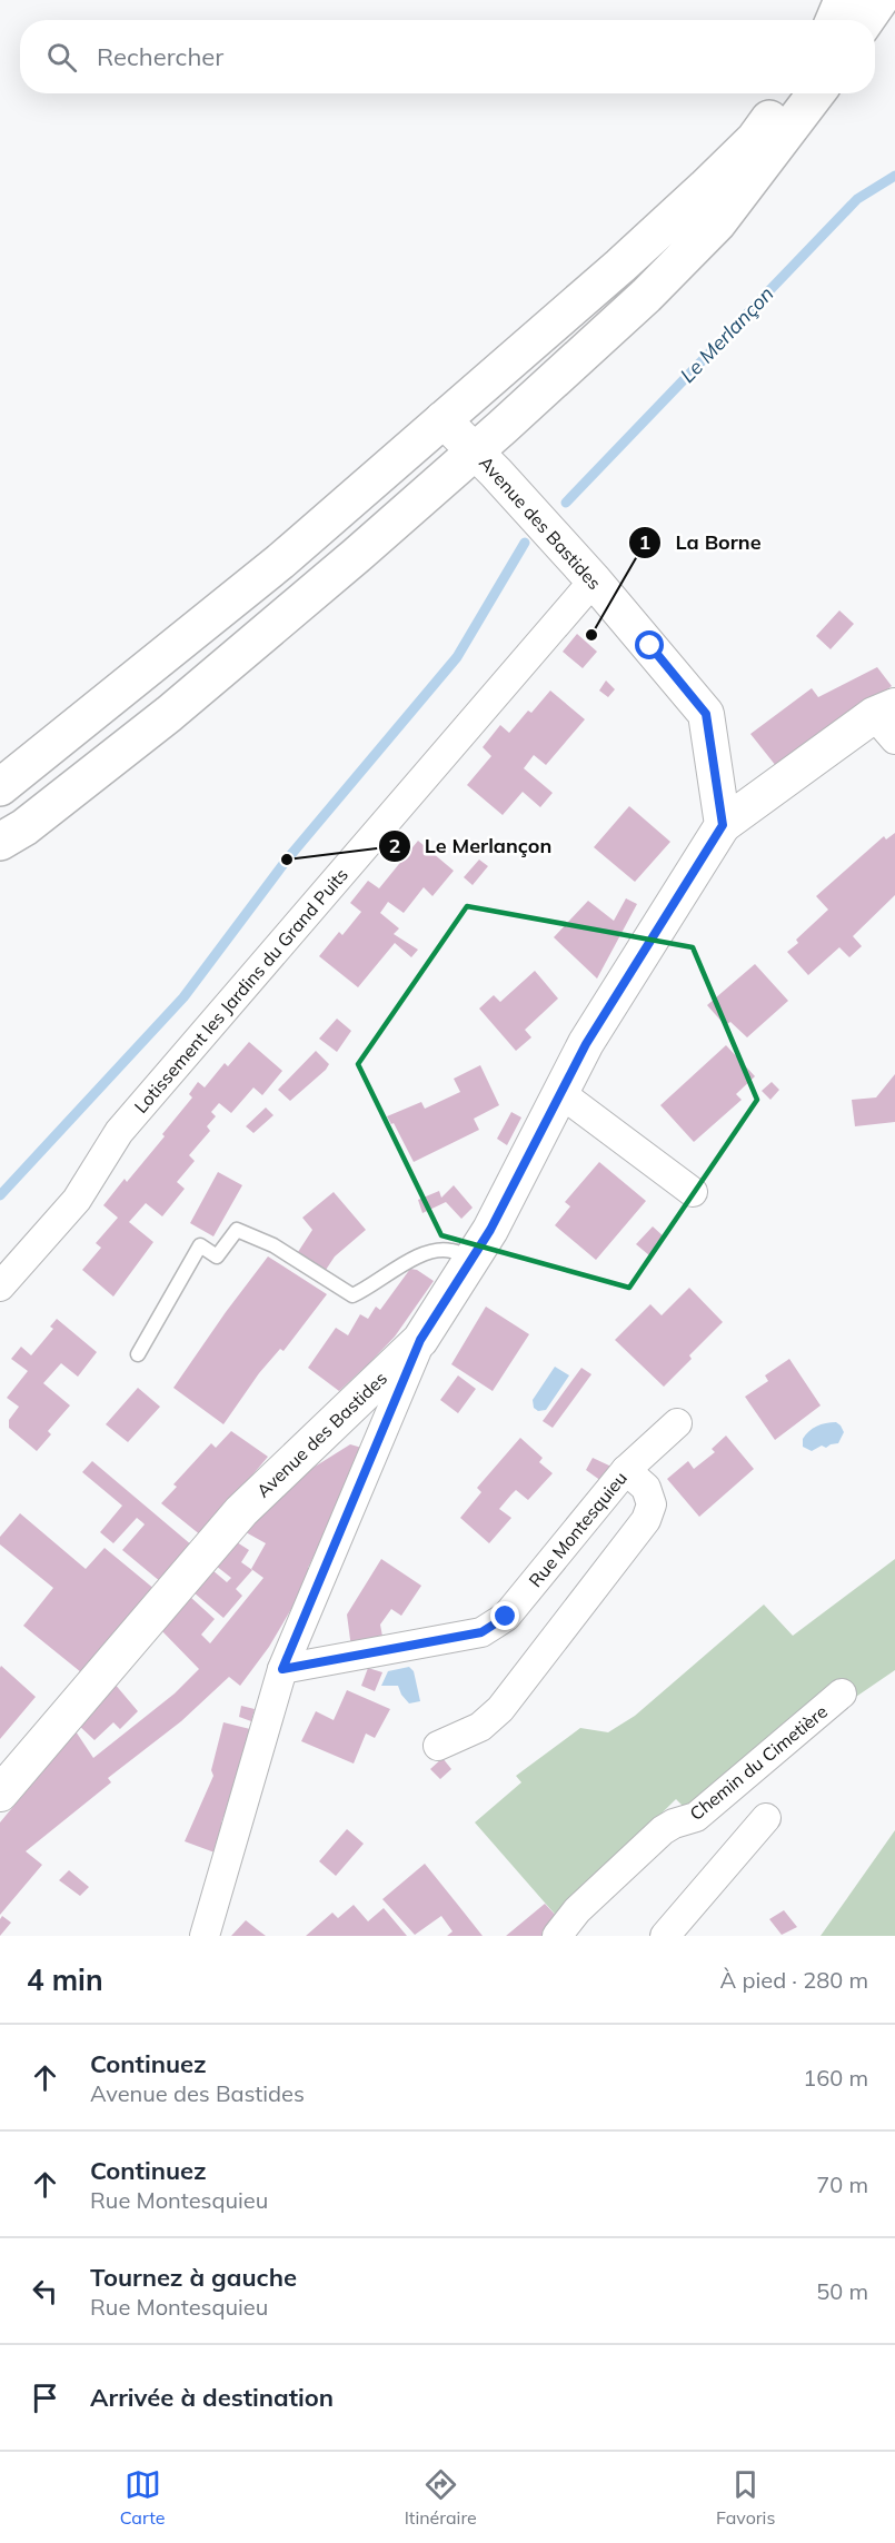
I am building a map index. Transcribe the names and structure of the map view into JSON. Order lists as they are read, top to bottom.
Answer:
{
  "streets": {
    "street": [
      "Avenue des Bastides",
      "Lotissement les Jardins du Grand Puits",
      "Rue Montesquieu",
      "Chemin du Cimetière"
    ]
  },
  "crossings": [
    ["Avenue des Bastides", "Lotissement les Jardins du Grand Puits"]
  ],
  "water": ["Le Merlançon"],
  "places": ["La Borne", "Le Merlançon"],
  "page": {
    "search": "Rechercher",
    "heading": ["4 min", "À pied · 280 m"],
    "list": [
      ["Continuez", "Avenue des Bastides", "160 m"],
      ["Continuez", "Rue Montesquieu", "70 m"],
      ["Tournez à gauche", "Rue Montesquieu", "50 m"],
      "Arrivée à destination"
    ],
    "nav": ["Carte", "Itinéraire", "Favoris"]
  }
}
